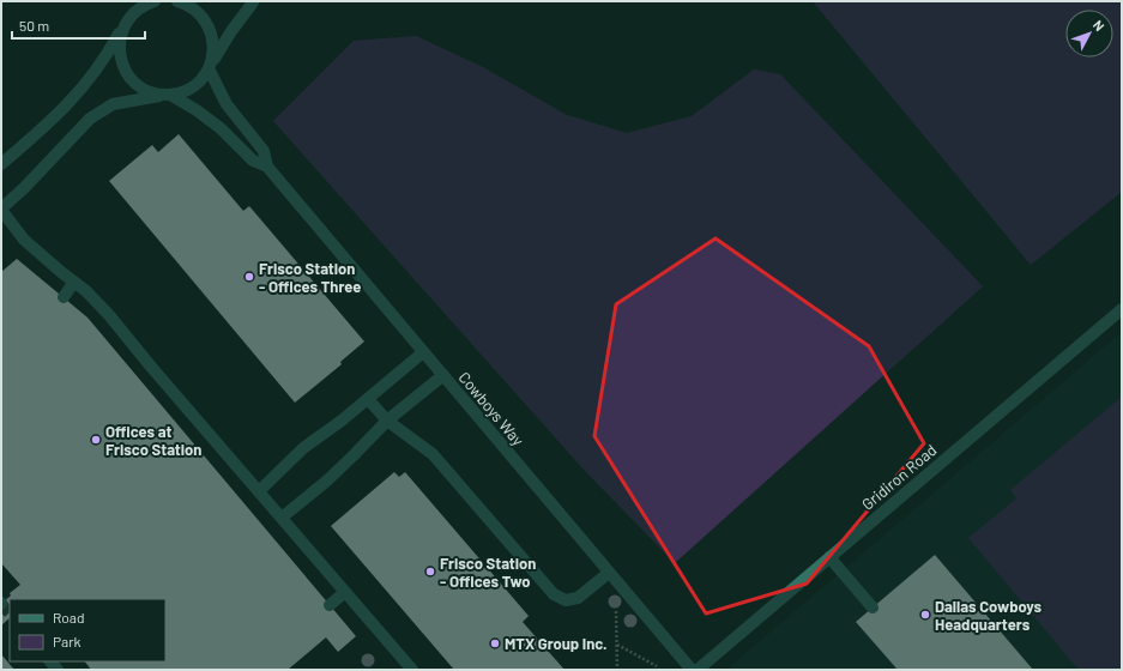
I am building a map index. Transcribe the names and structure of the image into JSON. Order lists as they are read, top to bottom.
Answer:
{
  "streets": {
    "street": ["Cowboys Way", "Gridiron Road"]
  },
  "places": [
    "Frisco Station - Offices Three",
    "Offices at Frisco Station",
    "Frisco Station - Offices Two",
    "Dallas Cowboys Headquarters",
    "MTX Group Inc."
  ],
  "legend": ["Road", "Park"],
  "scale_bar": "50 m",
  "north": "top right"
}
